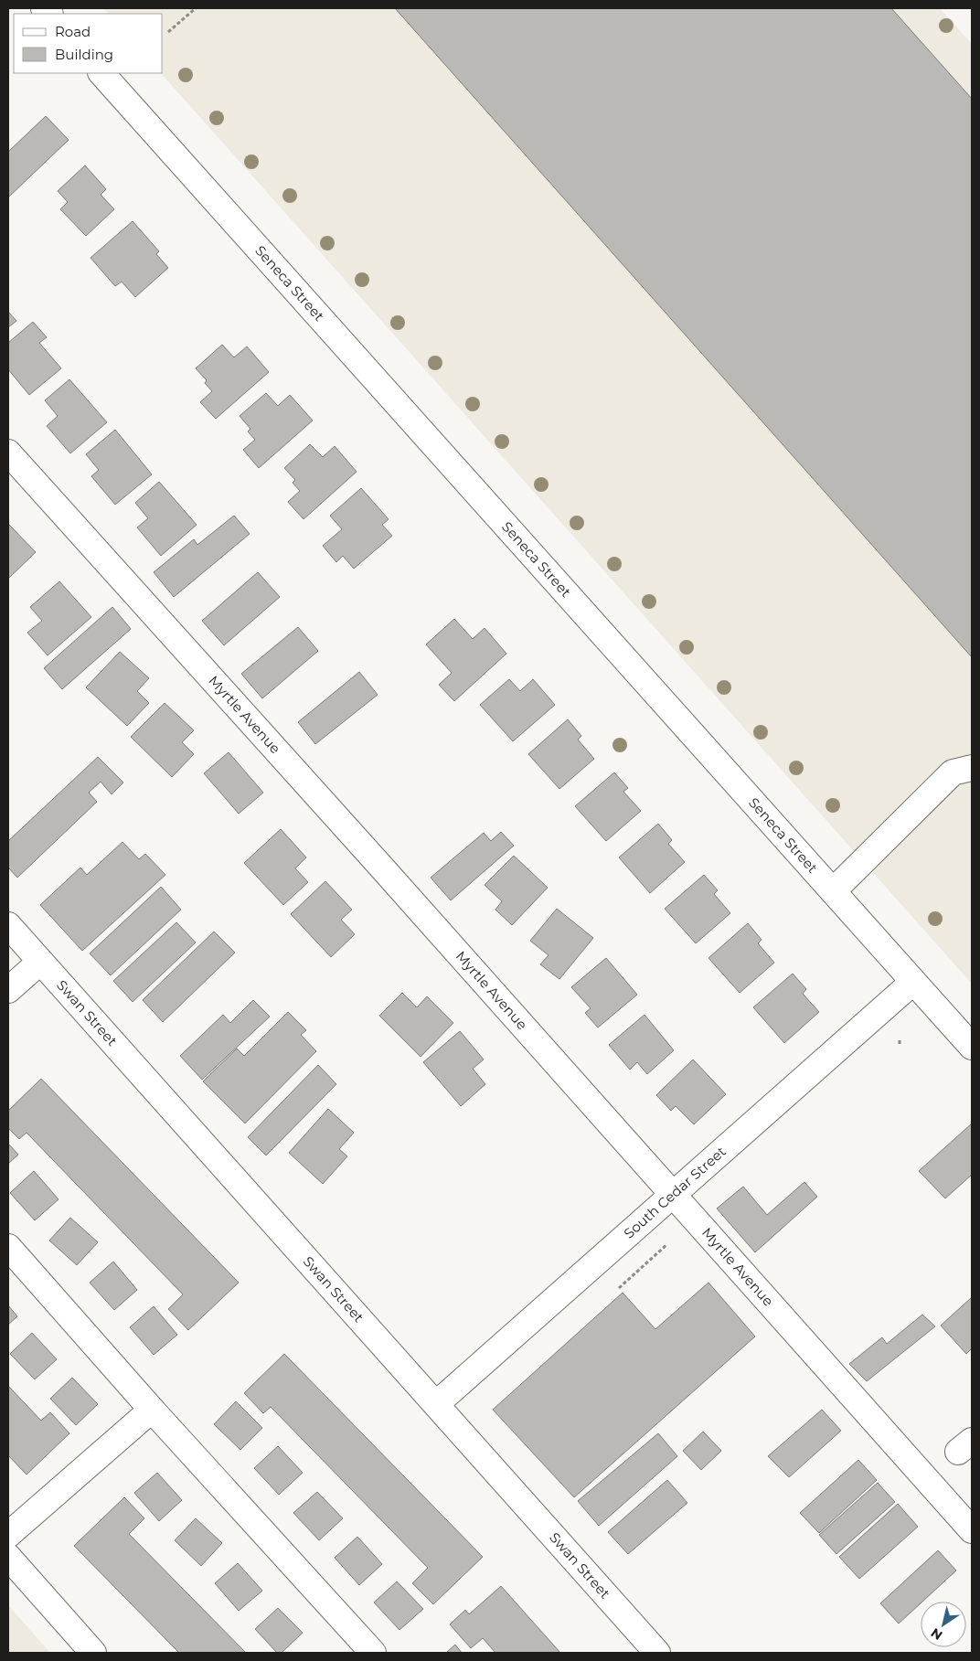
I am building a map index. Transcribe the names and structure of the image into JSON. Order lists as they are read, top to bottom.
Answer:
{
  "streets": {
    "main road": [
      "Seneca Street",
      "Myrtle Avenue",
      "Swan Street",
      "South Cedar Street"
    ]
  },
  "crossings": [
    ["Seneca Street", "South Cedar Street"],
    ["Myrtle Avenue", "South Cedar Street"],
    ["Swan Street", "South Cedar Street"]
  ],
  "legend": ["Road", "Building"],
  "north": "bottom left"
}
